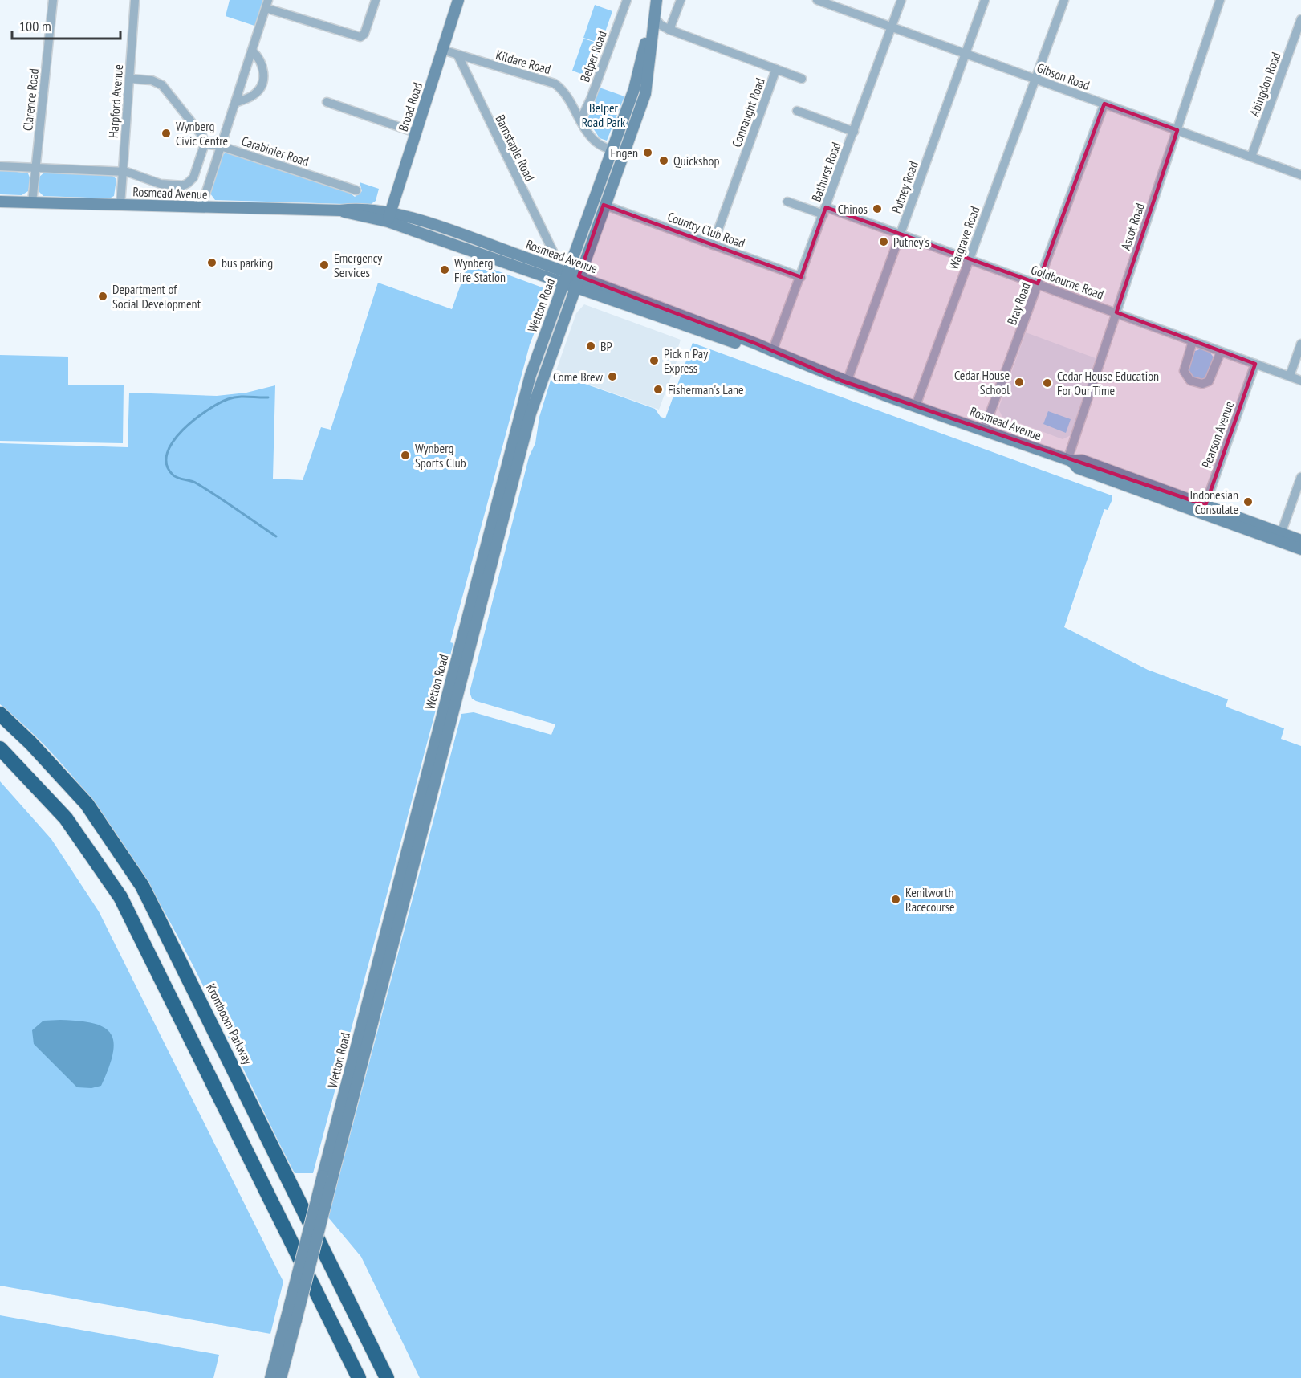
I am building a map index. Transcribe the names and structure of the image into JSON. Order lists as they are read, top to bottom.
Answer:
{
  "streets": {
    "highway": ["Kromboom Parkway"],
    "main road": ["Broad Road", "Rosmead Avenue", "Wetton Road"],
    "street": [
      "Belper Road",
      "Kildare Road",
      "Gibson Road",
      "Abingdon Road",
      "Clarence Road",
      "Harpford Avenue",
      "Connaught Road",
      "Barnstaple Road",
      "Carabinier Road",
      "Bathurst Road",
      "Putney Road",
      "Ascot Road",
      "Country Club Road",
      "Wargrave Road",
      "Goldbourne Road",
      "Bray Road",
      "Pearson Avenue"
    ]
  },
  "crossings": [
    ["Belper Road", "Kildare Road"],
    ["Kildare Road", "Broad Road"],
    ["Kildare Road", "Barnstaple Road"],
    ["Kildare Road", "Wetton Road"],
    ["Gibson Road", "Abingdon Road"],
    ["Gibson Road", "Bathurst Road"],
    ["Gibson Road", "Putney Road"],
    ["Gibson Road", "Ascot Road"],
    ["Gibson Road", "Wargrave Road"],
    ["Gibson Road", "Bray Road"],
    ["Clarence Road", "Rosmead Avenue"],
    ["Harpford Avenue", "Rosmead Avenue"],
    ["Broad Road", "Rosmead Avenue"],
    ["Connaught Road", "Country Club Road"],
    ["Connaught Road", "Wetton Road"],
    ["Carabinier Road", "Rosmead Avenue"],
    ["Bathurst Road", "Rosmead Avenue"],
    ["Bathurst Road", "Country Club Road"],
    ["Bathurst Road", "Goldbourne Road"],
    ["Putney Road", "Rosmead Avenue"],
    ["Putney Road", "Goldbourne Road"],
    ["Rosmead Avenue", "Ascot Road"],
    ["Rosmead Avenue", "Wargrave Road"],
    ["Rosmead Avenue", "Bray Road"],
    ["Rosmead Avenue", "Wetton Road"],
    ["Rosmead Avenue", "Pearson Avenue"],
    ["Ascot Road", "Goldbourne Road"],
    ["Country Club Road", "Wetton Road"],
    ["Wargrave Road", "Goldbourne Road"],
    ["Goldbourne Road", "Bray Road"],
    ["Goldbourne Road", "Pearson Avenue"]
  ],
  "parks": ["Belper Road Park"],
  "places": [
    "Wynberg Civic Centre",
    "Engen",
    "Quickshop",
    "Chinos",
    "Putney's",
    "bus parking",
    "Emergency Services",
    "Wynberg Fire Station",
    "Department of Social Development",
    "BP",
    "Pick n Pay Express",
    "Come Brew",
    "Cedar House School",
    "Cedar House Education For Our Time",
    "Fisherman's Lane",
    "Wynberg Sports Club",
    "Indonesian Consulate",
    "Kenilworth Racecourse"
  ],
  "scale_bar": "100 m"
}
